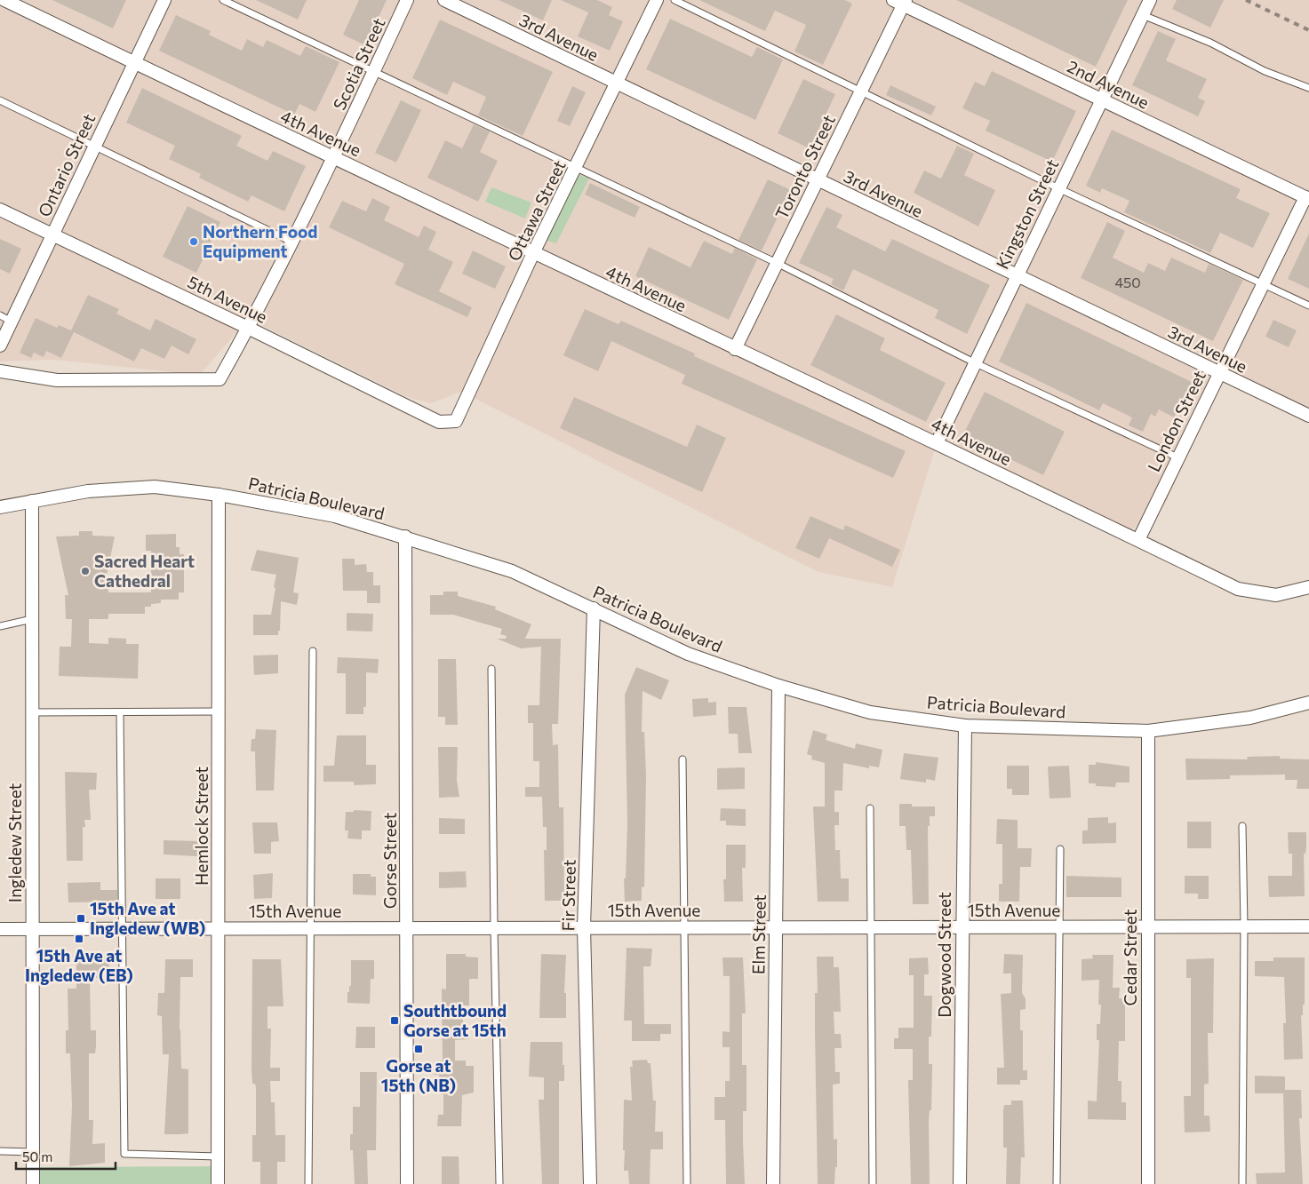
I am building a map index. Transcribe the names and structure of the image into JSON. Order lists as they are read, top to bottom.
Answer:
{
  "streets": {
    "street": [
      "3rd Avenue",
      "Scotia Street",
      "2nd Avenue",
      "4th Avenue",
      "Ontario Street",
      "Toronto Street",
      "Ottawa Street",
      "Kingston Street",
      "5th Avenue",
      "London Street",
      "Patricia Boulevard",
      "Hemlock Street",
      "Ingledew Street",
      "Gorse Street",
      "Fir Street",
      "15th Avenue",
      "Elm Street",
      "Dogwood Street",
      "Cedar Street"
    ]
  },
  "crossings": [
    ["3rd Avenue", "Toronto Street"],
    ["3rd Avenue", "Ottawa Street"],
    ["3rd Avenue", "Kingston Street"],
    ["3rd Avenue", "London Street"],
    ["Scotia Street", "4th Avenue"],
    ["Scotia Street", "5th Avenue"],
    ["2nd Avenue", "Toronto Street"],
    ["2nd Avenue", "Kingston Street"],
    ["2nd Avenue", "London Street"],
    ["4th Avenue", "Ontario Street"],
    ["4th Avenue", "Toronto Street"],
    ["4th Avenue", "Ottawa Street"],
    ["4th Avenue", "Kingston Street"],
    ["4th Avenue", "London Street"],
    ["Ontario Street", "5th Avenue"],
    ["Ottawa Street", "5th Avenue"],
    ["Patricia Boulevard", "Hemlock Street"],
    ["Patricia Boulevard", "Ingledew Street"],
    ["Patricia Boulevard", "Gorse Street"],
    ["Patricia Boulevard", "Fir Street"],
    ["Patricia Boulevard", "Elm Street"],
    ["Patricia Boulevard", "Dogwood Street"],
    ["Patricia Boulevard", "Cedar Street"],
    ["Hemlock Street", "15th Avenue"],
    ["Ingledew Street", "15th Avenue"],
    ["Gorse Street", "15th Avenue"],
    ["Fir Street", "15th Avenue"],
    ["15th Avenue", "Elm Street"],
    ["15th Avenue", "Dogwood Street"],
    ["15th Avenue", "Cedar Street"]
  ],
  "places": {
    "other": ["Northern Food Equipment", "Sacred Heart Cathedral"],
    "transit": [
      "15th Ave at Ingledew (WB)",
      "15th Ave at Ingledew (EB)",
      "Southtbound Gorse at 15th",
      "Gorse at 15th (NB)"
    ]
  },
  "house_numbers": ["450"],
  "scale_bar": "50 m"
}
